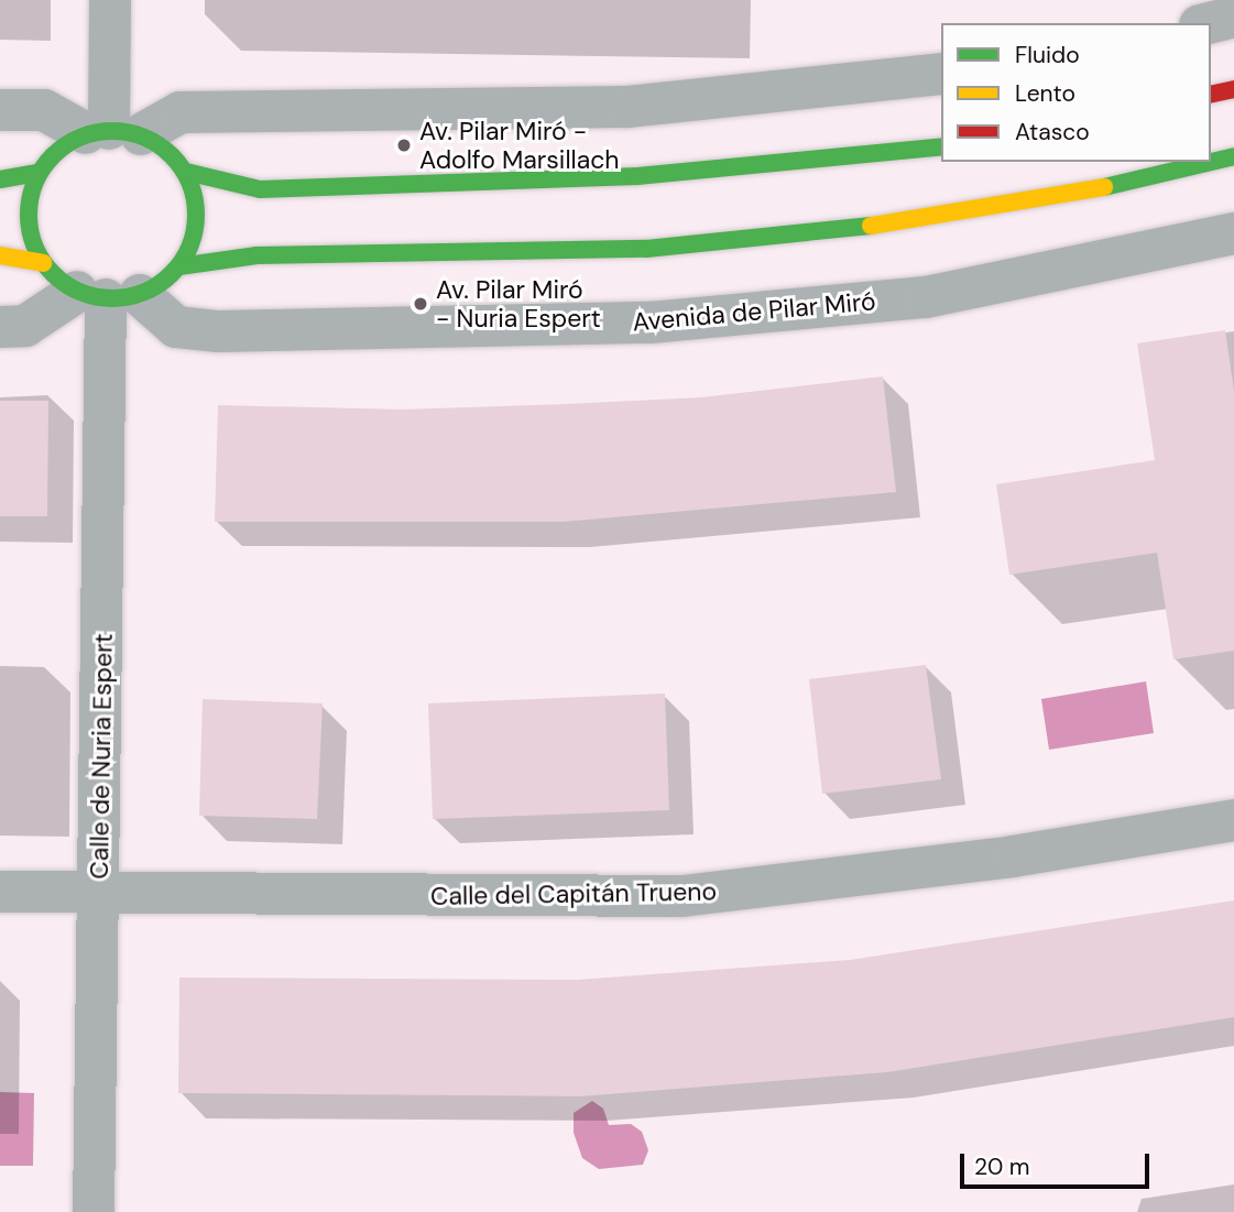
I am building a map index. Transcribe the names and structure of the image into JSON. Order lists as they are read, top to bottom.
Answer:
{
  "streets": {
    "street": ["Avenida de Pilar Miró", "Calle de Nuria Espert", "Calle del Capitán Trueno"]
  },
  "crossings": [
    ["Avenida de Pilar Miró", "Calle de Nuria Espert"],
    ["Calle de Nuria Espert", "Calle del Capitán Trueno"]
  ],
  "places": ["Av. Pilar Miró - Adolfo Marsillach", "Av. Pilar Miró - Nuria Espert"],
  "legend": ["Fluido", "Lento", "Atasco"],
  "scale_bar": "20 m"
}
